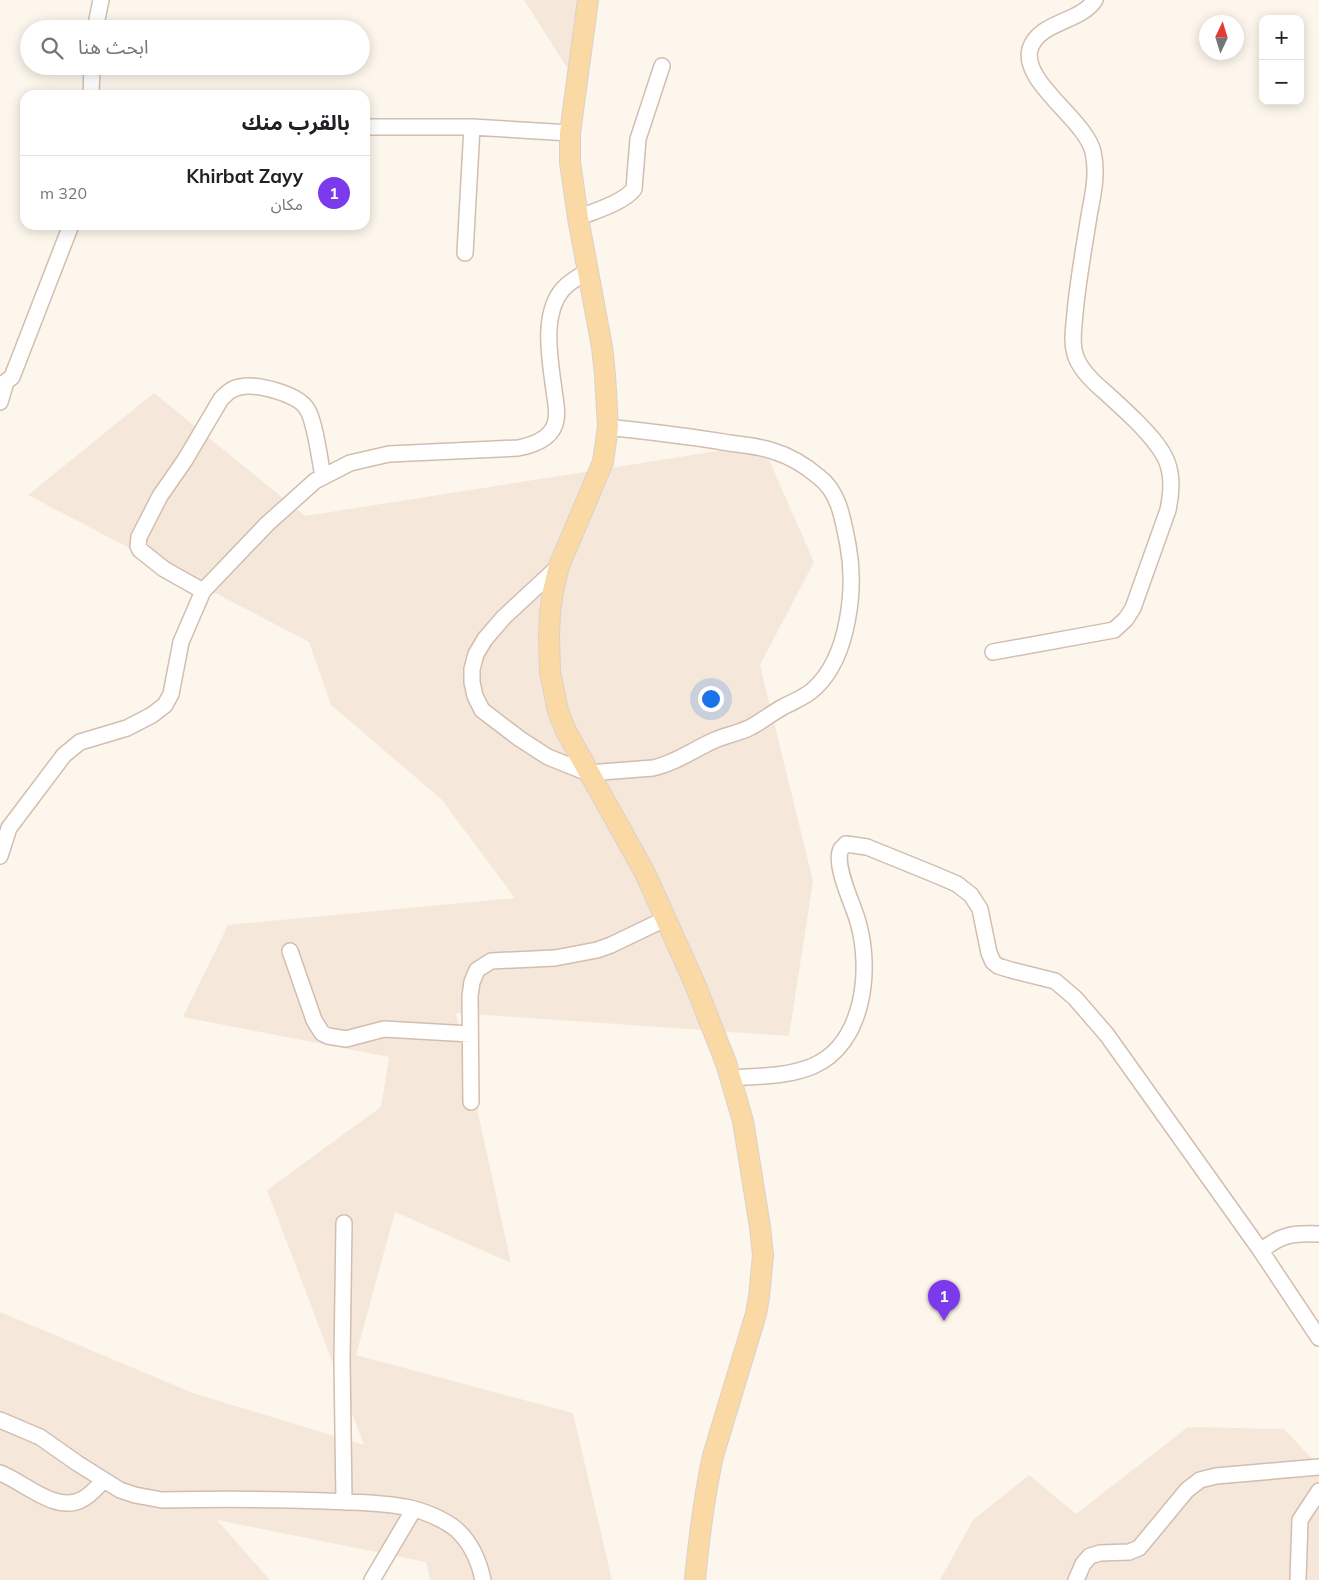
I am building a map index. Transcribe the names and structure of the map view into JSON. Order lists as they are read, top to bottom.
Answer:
{
  "north": "top",
  "page": {
    "map_buttons": ["+", "−"],
    "search": "ابحث هنا",
    "heading": "بالقرب منك",
    "list": [
      {
        "mark": "1",
        "name": "Khirbat Zayy",
        "note": "مكان",
        "value": "320 m"
      }
    ],
    "pins": "1"
  }
}
